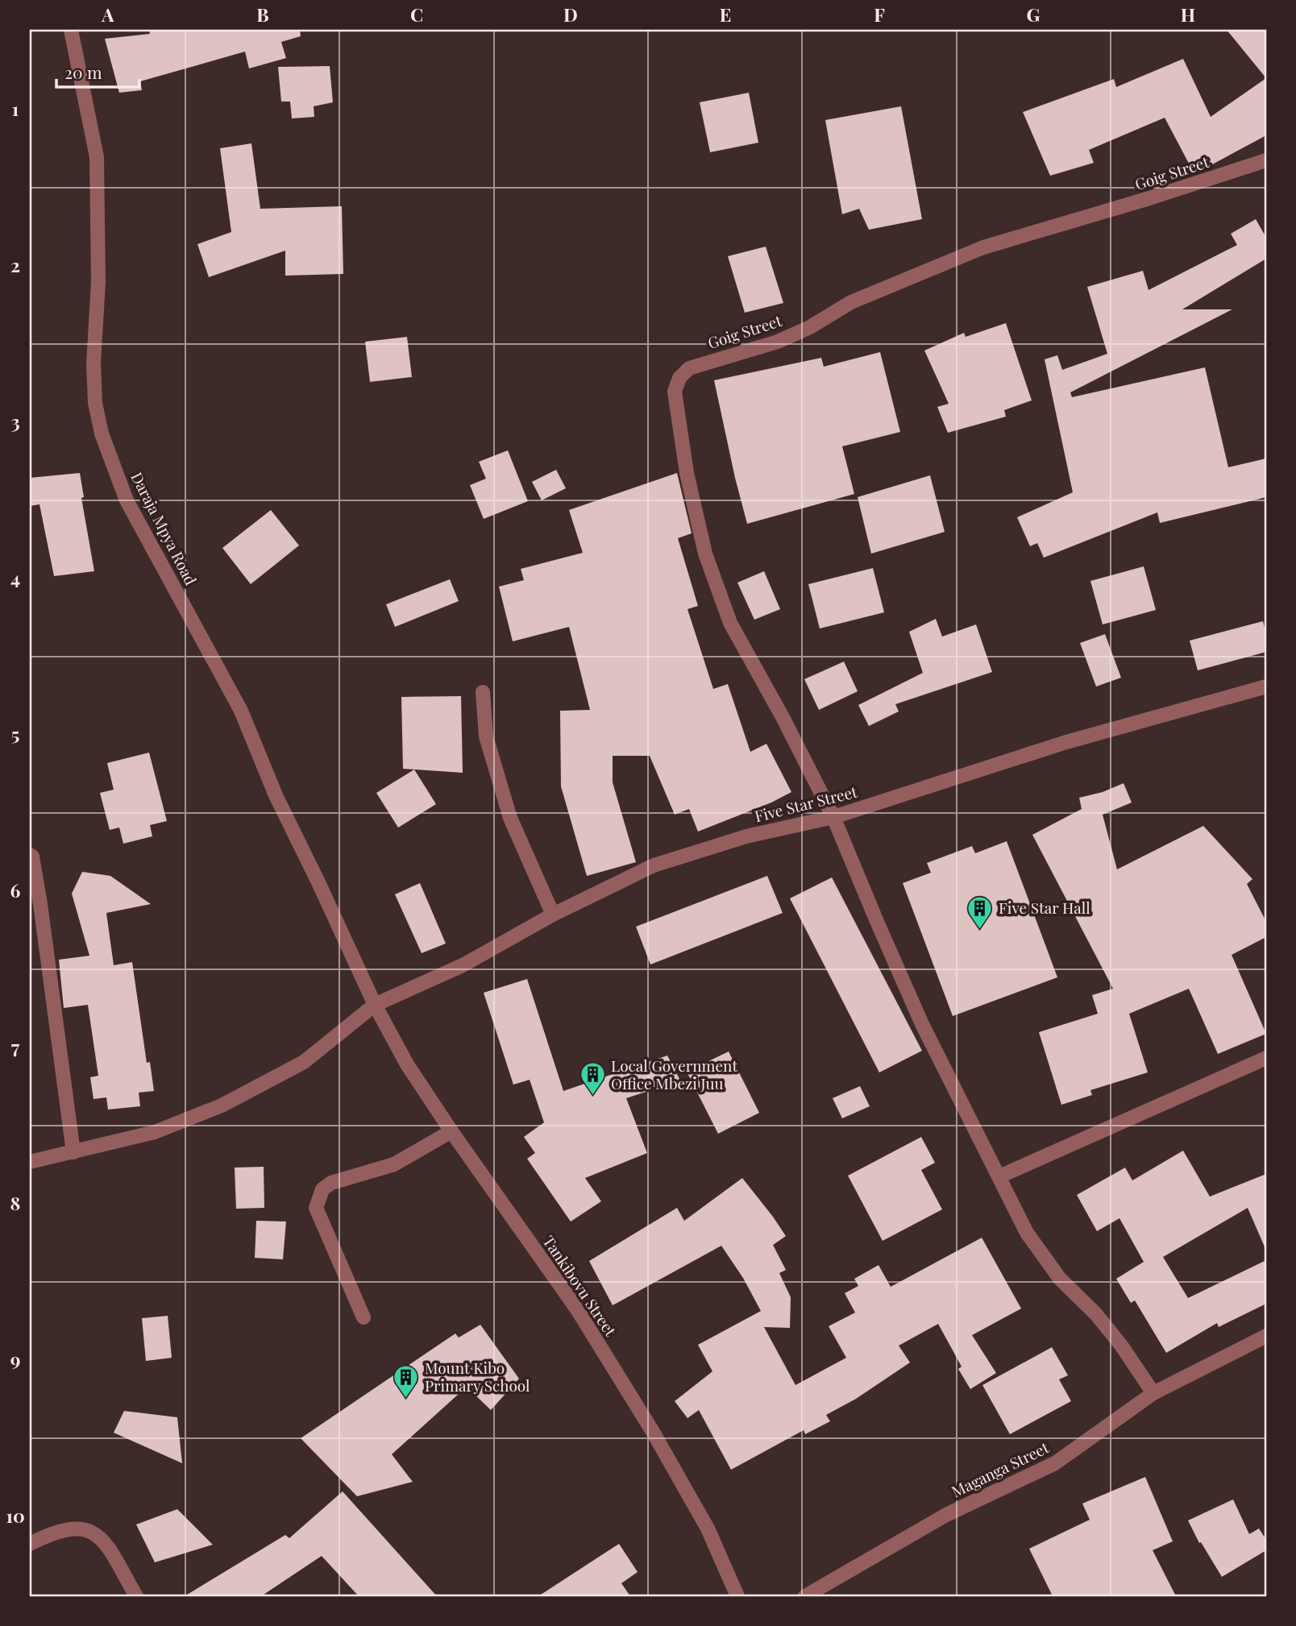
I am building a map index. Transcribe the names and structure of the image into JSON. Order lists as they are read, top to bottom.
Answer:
{
  "streets": {
    "street": [
      "Goig Street",
      "Daraja Mpya Road",
      "Five Star Street",
      "Tankibovu Street",
      "Maganga Street"
    ]
  },
  "crossings": [
    ["Goig Street", "Five Star Street"],
    ["Goig Street", "Maganga Street"],
    ["Daraja Mpya Road", "Five Star Street"],
    ["Daraja Mpya Road", "Tankibovu Street"],
    ["Five Star Street", "Tankibovu Street"]
  ],
  "places": {
    "building": ["Five Star Hall", "Local Government Office Mbezi Juu", "Mount Kibo Primary School"]
  },
  "scale_bar": "20 m",
  "grid": {
    "columns": [
      "A",
      "B",
      "C",
      "D",
      "E",
      "F",
      "G",
      "H"
    ],
    "rows": [
      "1",
      "2",
      "3",
      "4",
      "5",
      "6",
      "7",
      "8",
      "9",
      "10"
    ]
  }
}
